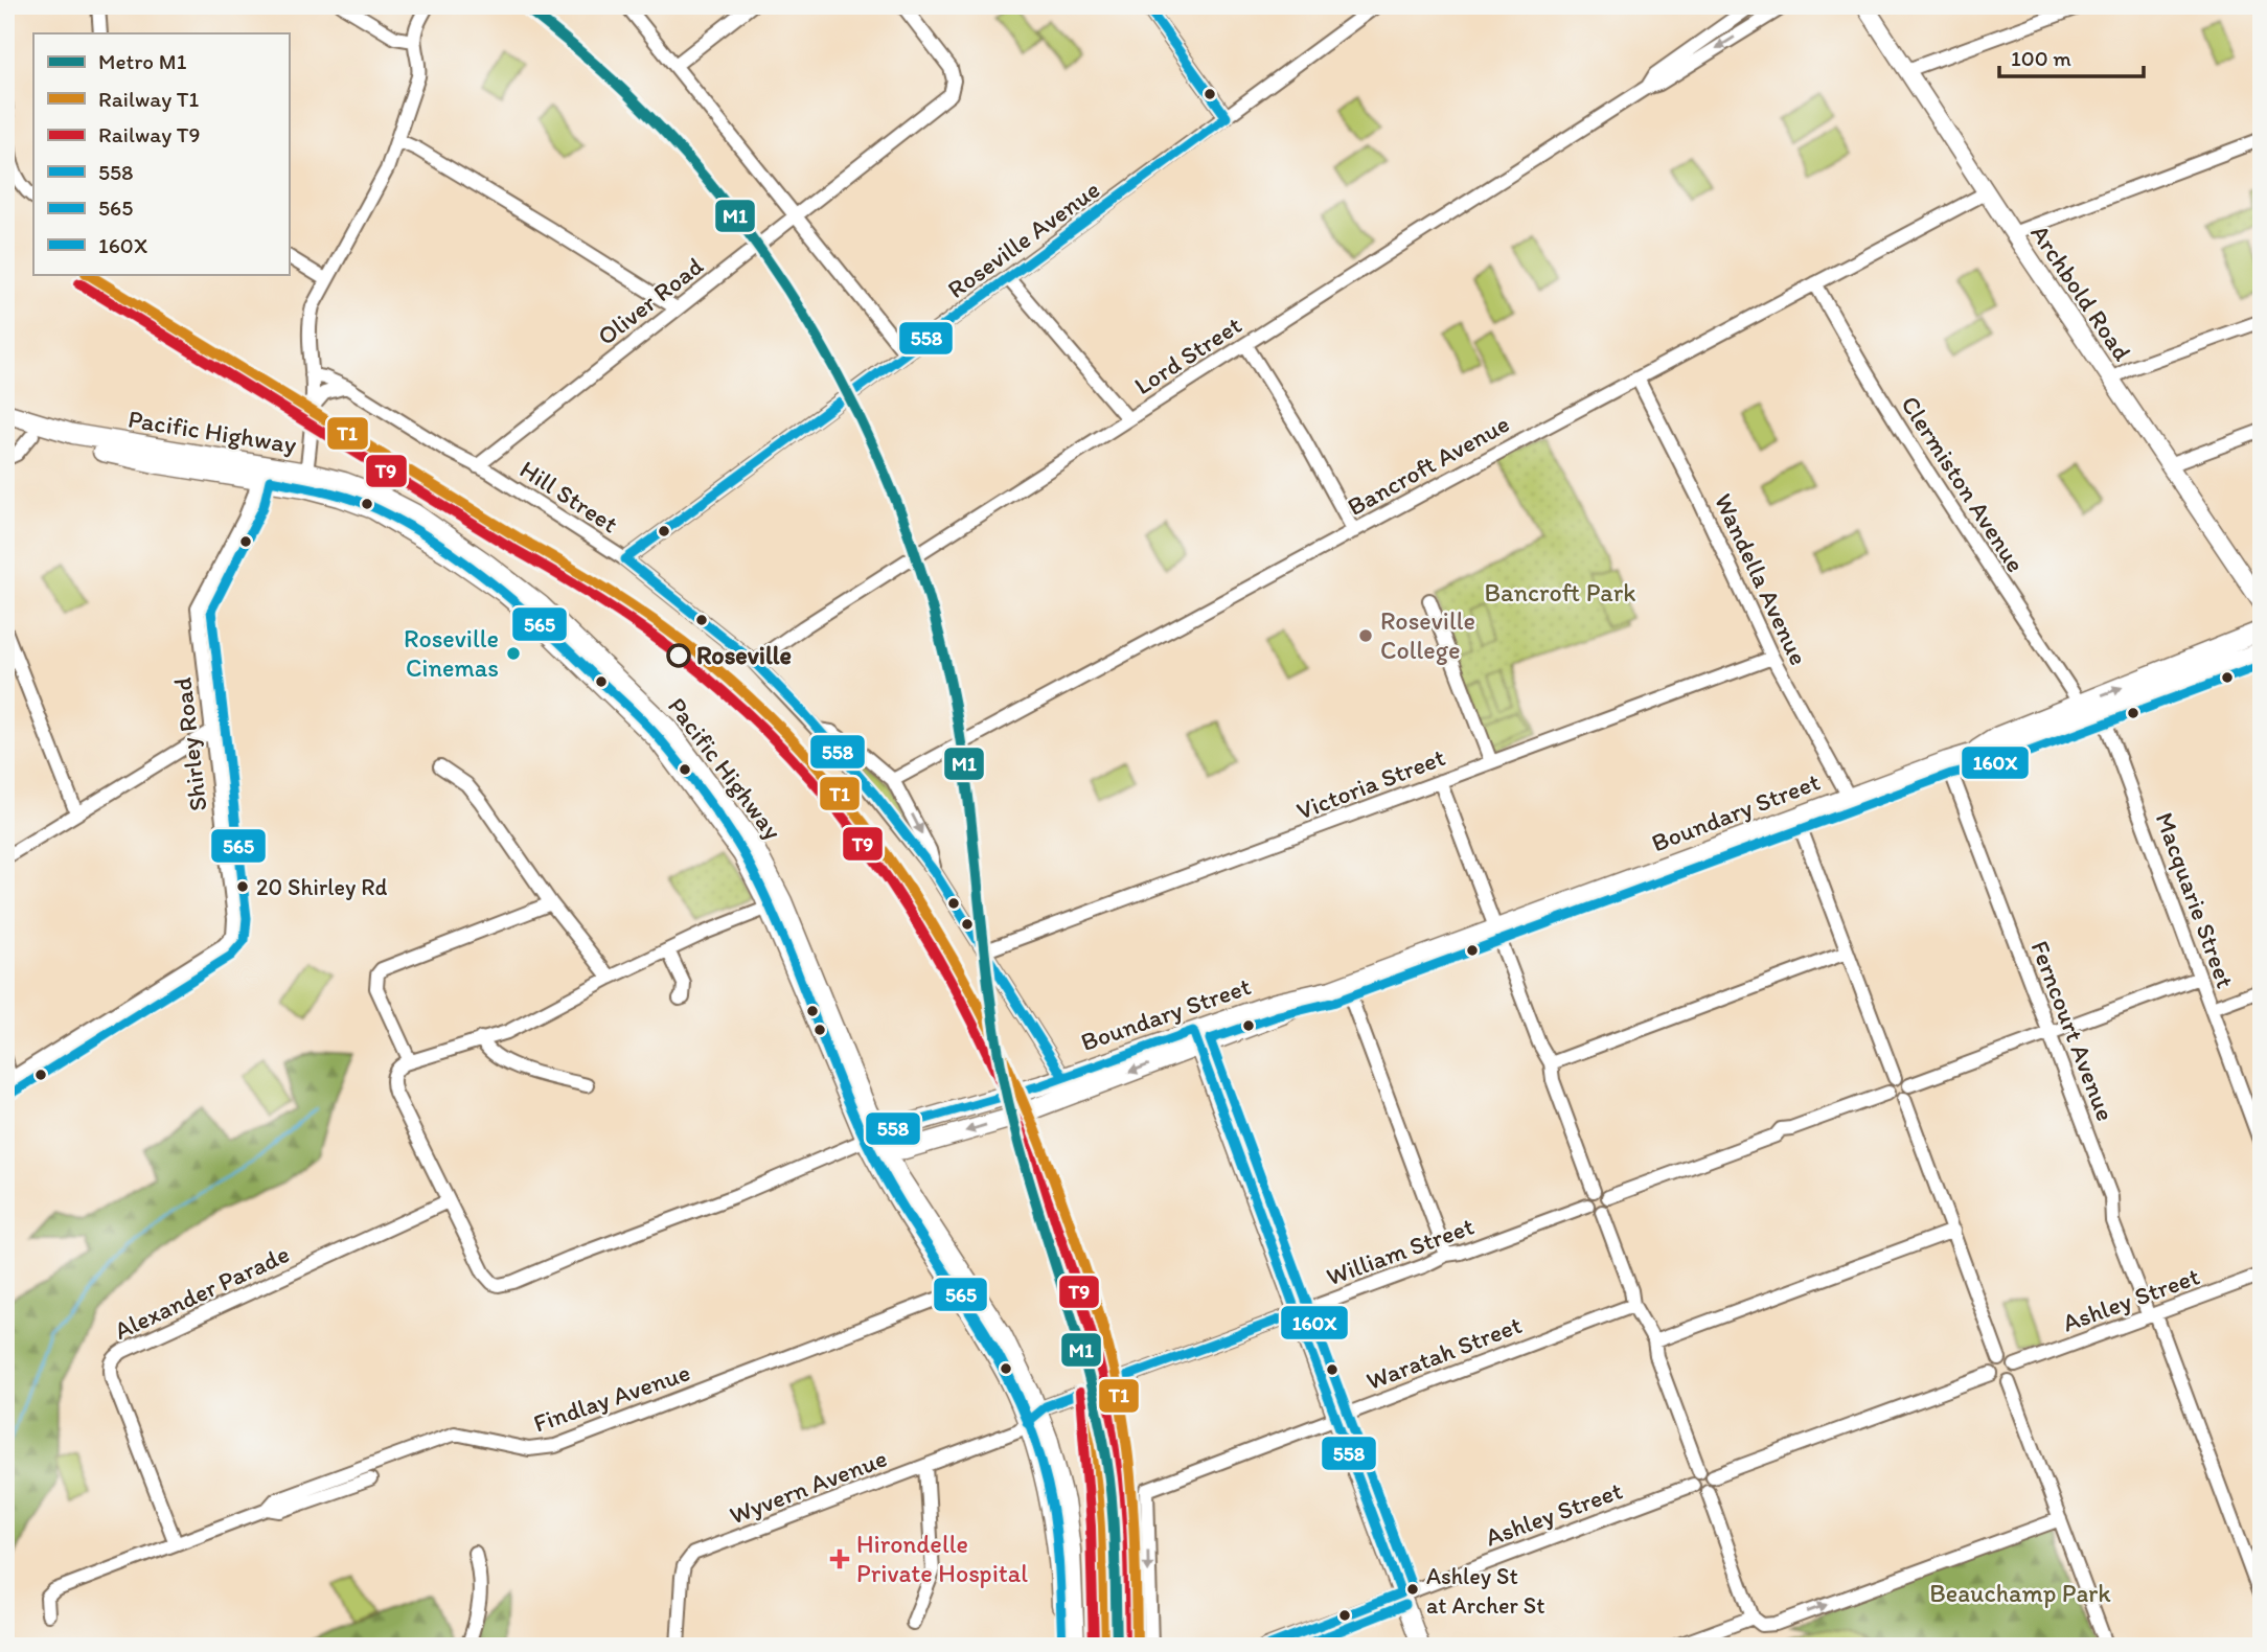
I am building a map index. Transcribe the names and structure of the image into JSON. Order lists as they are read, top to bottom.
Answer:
{
  "streets": {
    "highway": ["Pacific Highway", "Boundary Street"],
    "main road": ["Archbold Road"],
    "street": [
      "Roseville Avenue",
      "Oliver Road",
      "Lord Street",
      "Bancroft Avenue",
      "Clermiston Avenue",
      "Hill Street",
      "Wandella Avenue",
      "Shirley Road",
      "Victoria Street",
      "Macquarie Street",
      "Ferncourt Avenue",
      "William Street",
      "Alexander Parade",
      "Ashley Street",
      "Waratah Street",
      "Findlay Avenue",
      "Wyvern Avenue"
    ]
  },
  "crossings": [
    ["Roseville Avenue", "Hill Street"],
    ["Archbold Road", "Bancroft Avenue"],
    ["Oliver Road", "Hill Street"],
    ["Lord Street", "Hill Street"],
    ["Pacific Highway", "Shirley Road"],
    ["Pacific Highway", "Boundary Street"],
    ["Pacific Highway", "William Street"],
    ["Pacific Highway", "Findlay Avenue"],
    ["Pacific Highway", "Wyvern Avenue"],
    ["Bancroft Avenue", "Clermiston Avenue"],
    ["Bancroft Avenue", "Wandella Avenue"],
    ["Clermiston Avenue", "Boundary Street"],
    ["Hill Street", "Victoria Street"],
    ["Hill Street", "Boundary Street"],
    ["Wandella Avenue", "Victoria Street"],
    ["Wandella Avenue", "Boundary Street"],
    ["Boundary Street", "Macquarie Street"],
    ["Boundary Street", "Ferncourt Avenue"],
    ["Ferncourt Avenue", "Ashley Street"],
    ["William Street", "Wyvern Avenue"],
    ["Alexander Parade", "Findlay Avenue"]
  ],
  "one_way": ["Waratah Street"],
  "parks": ["Bancroft Park", "Beauchamp Park"],
  "places": {
    "other": [
      "Roseville College",
      "Roseville Cinemas",
      "Roseville",
      "20 Shirley Rd",
      "Ashley St at Archer St"
    ],
    "health": ["Hirondelle Private Hospital"]
  },
  "lines": [
    "metro line M1",
    "transit line 558",
    "rail line T1",
    "rail line T9",
    "transit line 565",
    "transit line 160X"
  ],
  "legend": [
    "Metro M1",
    "Railway T1",
    "Railway T9",
    "558",
    "565",
    "160X"
  ],
  "scale_bar": "100 m"
}
